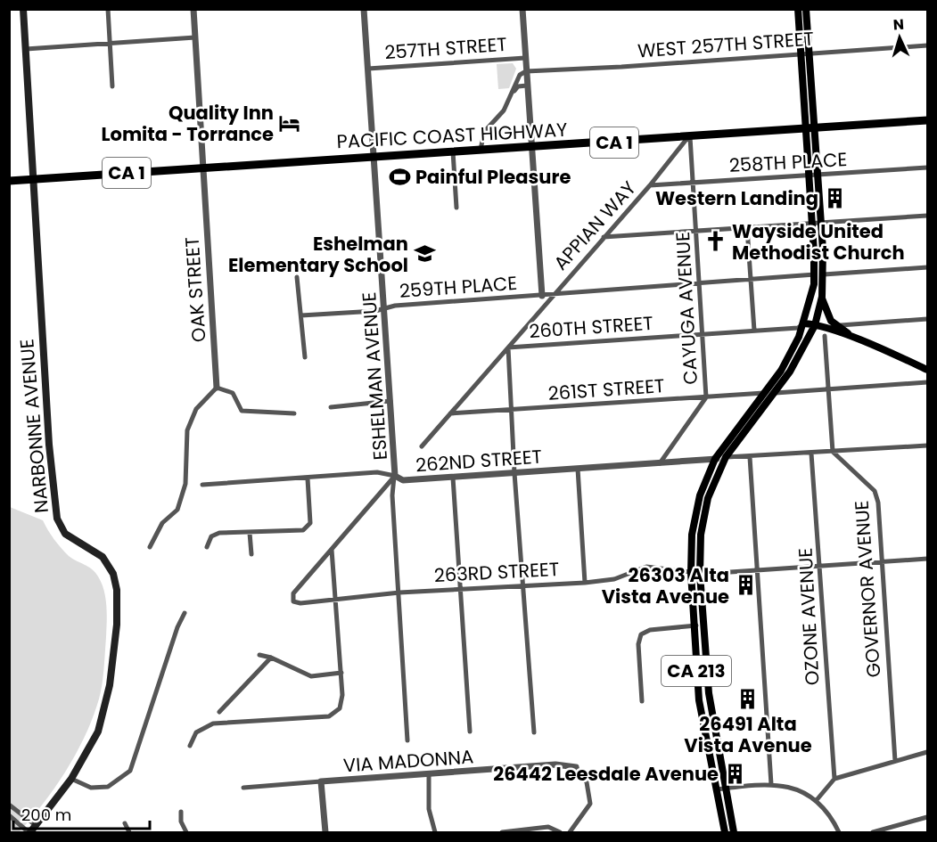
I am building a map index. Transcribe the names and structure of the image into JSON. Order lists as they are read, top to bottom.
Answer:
{
  "streets": {
    "highway": ["PACIFIC COAST HIGHWAY", "CA 1"],
    "main road": ["NARBONNE AVENUE", "CA 213"],
    "street": [
      "WEST 257TH STREET",
      "257TH STREET",
      "258TH PLACE",
      "APPIAN WAY",
      "259TH PLACE",
      "OAK STREET",
      "CAYUGA AVENUE",
      "260TH STREET",
      "ESHELMAN AVENUE",
      "261ST STREET",
      "262ND STREET",
      "263RD STREET",
      "GOVERNOR AVENUE",
      "OZONE AVENUE",
      "VIA MADONNA"
    ]
  },
  "crossings": [
    ["WEST 257TH STREET", "CA 213"],
    ["257TH STREET", "ESHELMAN AVENUE"],
    ["PACIFIC COAST HIGHWAY", "APPIAN WAY"],
    ["PACIFIC COAST HIGHWAY", "OAK STREET"],
    ["PACIFIC COAST HIGHWAY", "CAYUGA AVENUE"],
    ["PACIFIC COAST HIGHWAY", "ESHELMAN AVENUE"],
    ["PACIFIC COAST HIGHWAY", "NARBONNE AVENUE"],
    ["PACIFIC COAST HIGHWAY", "CA 213"],
    ["258TH PLACE", "APPIAN WAY"],
    ["258TH PLACE", "CAYUGA AVENUE"],
    ["258TH PLACE", "CA 213"],
    ["APPIAN WAY", "259TH PLACE"],
    ["APPIAN WAY", "CAYUGA AVENUE"],
    ["APPIAN WAY", "260TH STREET"],
    ["APPIAN WAY", "261ST STREET"],
    ["259TH PLACE", "CAYUGA AVENUE"],
    ["259TH PLACE", "ESHELMAN AVENUE"],
    ["259TH PLACE", "CA 213"],
    ["CAYUGA AVENUE", "260TH STREET"],
    ["CAYUGA AVENUE", "261ST STREET"],
    ["CAYUGA AVENUE", "262ND STREET"],
    ["260TH STREET", "CA 213"],
    ["ESHELMAN AVENUE", "262ND STREET"],
    ["ESHELMAN AVENUE", "263RD STREET"],
    ["261ST STREET", "CA 213"],
    ["262ND STREET", "CA 213"],
    ["263RD STREET", "GOVERNOR AVENUE"],
    ["263RD STREET", "OZONE AVENUE"],
    ["263RD STREET", "CA 213"]
  ],
  "places": {
    "hotel": ["Quality Inn Lomita - Torrance"],
    "sports": ["Painful Pleasure"],
    "building": [
      "Western Landing",
      "26303 Alta Vista Avenue",
      "26491 Alta Vista Avenue",
      "26442 Leesdale Avenue"
    ],
    "church": ["Wayside United Methodist Church"],
    "school or university": ["Eshelman Elementary School"]
  },
  "scale_bar": "200 m",
  "north": "top"
}
